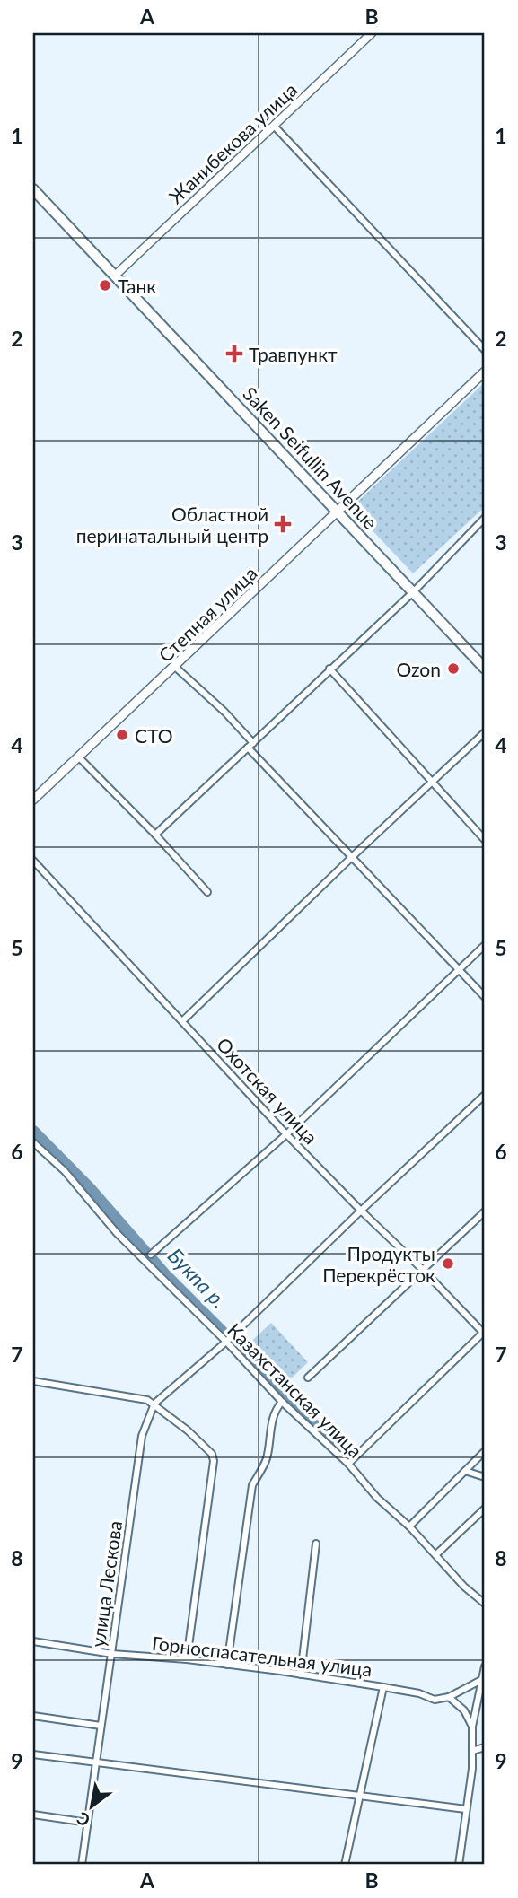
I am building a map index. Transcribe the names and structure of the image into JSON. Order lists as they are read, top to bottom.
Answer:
{
  "streets": {
    "main road": ["Saken Seifullin Avenue", "Степная улица"],
    "street": [
      "Жанибекова улица",
      "Охотская улица",
      "Казахстанская улица",
      "улица Лескова",
      "Горноспасательная улица"
    ]
  },
  "crossings": [
    ["Жанибекова улица", "Saken Seifullin Avenue"],
    ["Saken Seifullin Avenue", "Степная улица"],
    ["Охотская улица", "улица Лескова"],
    ["Казахстанская улица", "улица Лескова"],
    ["улица Лескова", "Горноспасательная улица"]
  ],
  "water": ["Букпа р."],
  "places": {
    "other": [
      "Танк",
      "Ozon",
      "СТО",
      "Продукты Перекрёсток"
    ],
    "health": ["Травпункт", "Областной перинатальный центр"]
  },
  "north": "bottom left",
  "grid": {
    "columns": ["A", "B"],
    "rows": [
      "1",
      "2",
      "3",
      "4",
      "5",
      "6",
      "7",
      "8",
      "9"
    ]
  }
}
